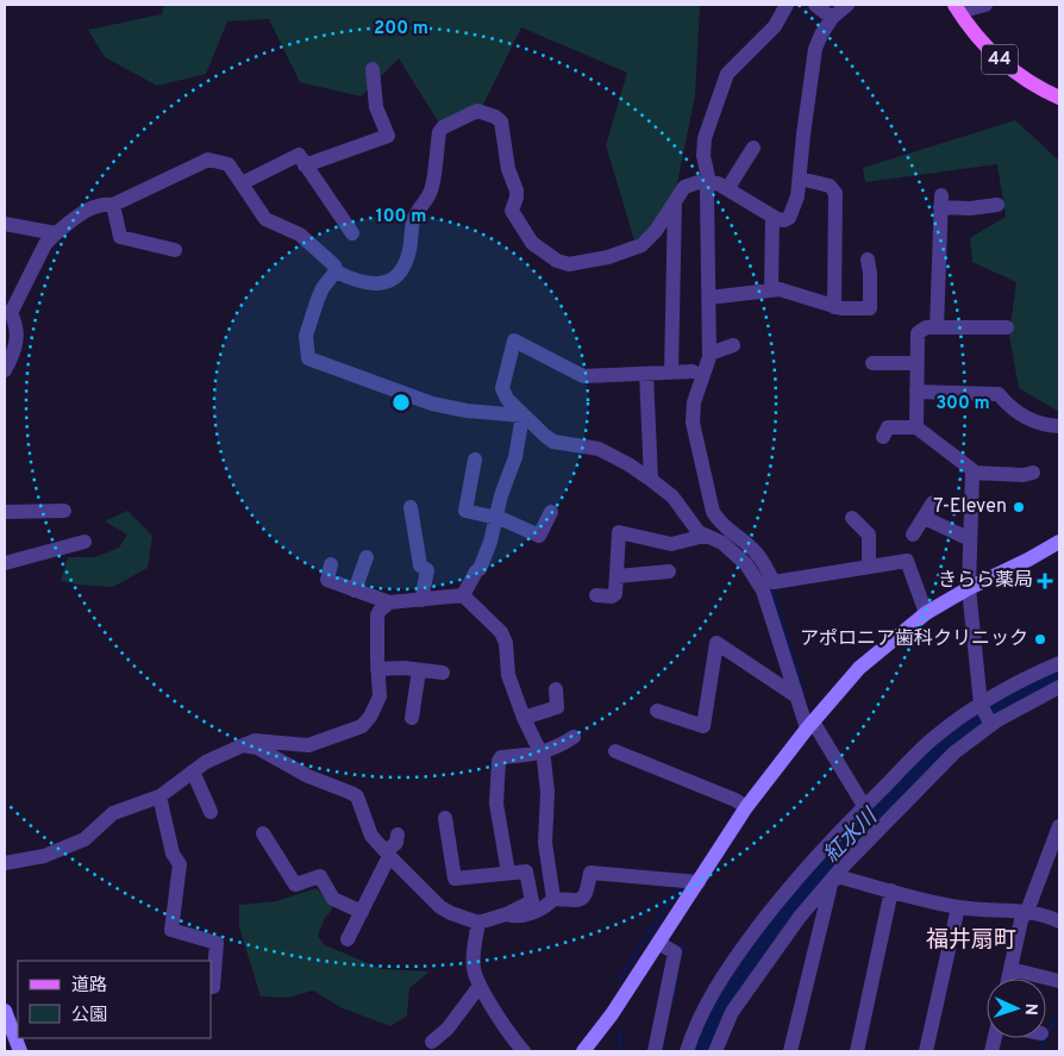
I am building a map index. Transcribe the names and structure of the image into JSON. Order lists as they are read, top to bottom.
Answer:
{
  "streets": {
    "main road": ["44"]
  },
  "districts": ["福井扇町"],
  "water": ["紅水川"],
  "places": {
    "other": ["7-Eleven", "アポロニア歯科クリニック"],
    "health": ["きらら薬局"]
  },
  "legend": ["道路", "公園"],
  "north": "right",
  "rings": ["200 m", "100 m", "300 m"]
}
